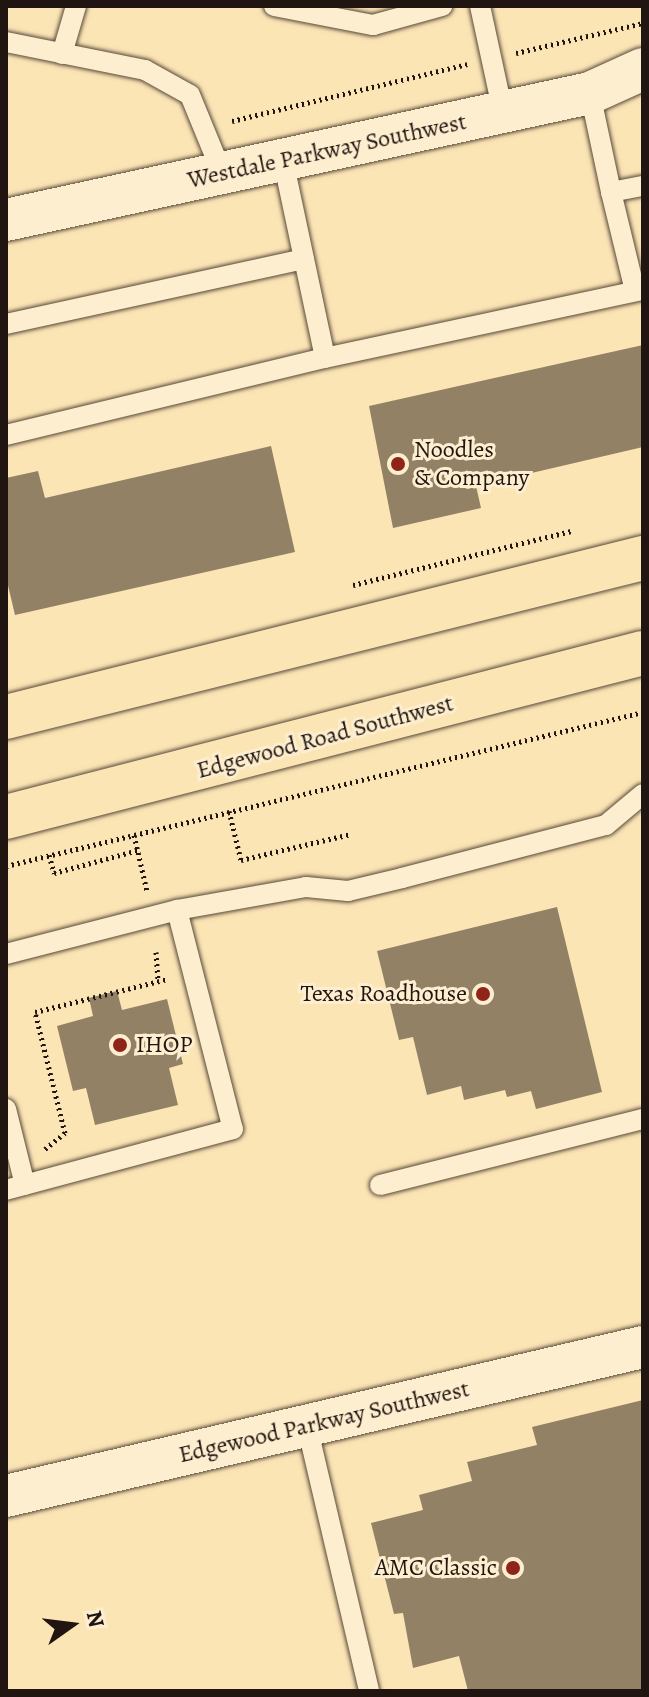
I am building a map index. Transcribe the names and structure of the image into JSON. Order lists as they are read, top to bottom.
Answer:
{
  "streets": {
    "main road": ["Edgewood Road Southwest"],
    "street": ["Westdale Parkway Southwest", "Edgewood Parkway Southwest"]
  },
  "places": [
    "Noodles & Company",
    "Texas Roadhouse",
    "IHOP",
    "AMC Classic"
  ],
  "north": "right"
}
